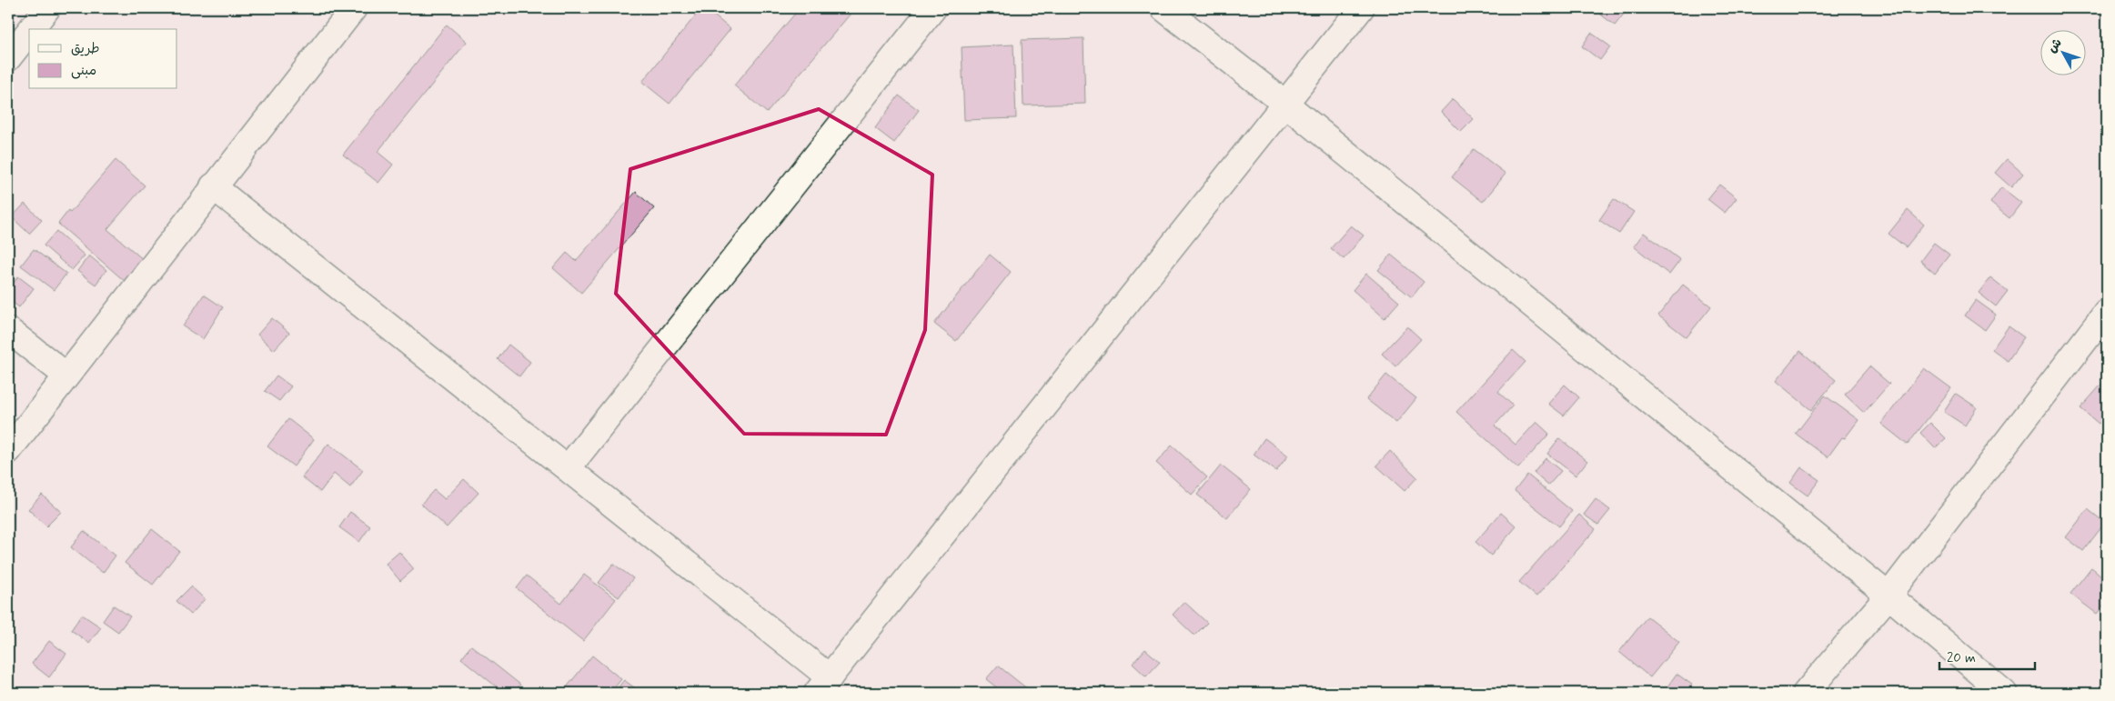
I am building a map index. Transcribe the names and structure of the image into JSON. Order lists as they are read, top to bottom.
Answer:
{
  "legend": ["طريق", "مبنى"],
  "scale_bar": "20 m",
  "north": "top left"
}
